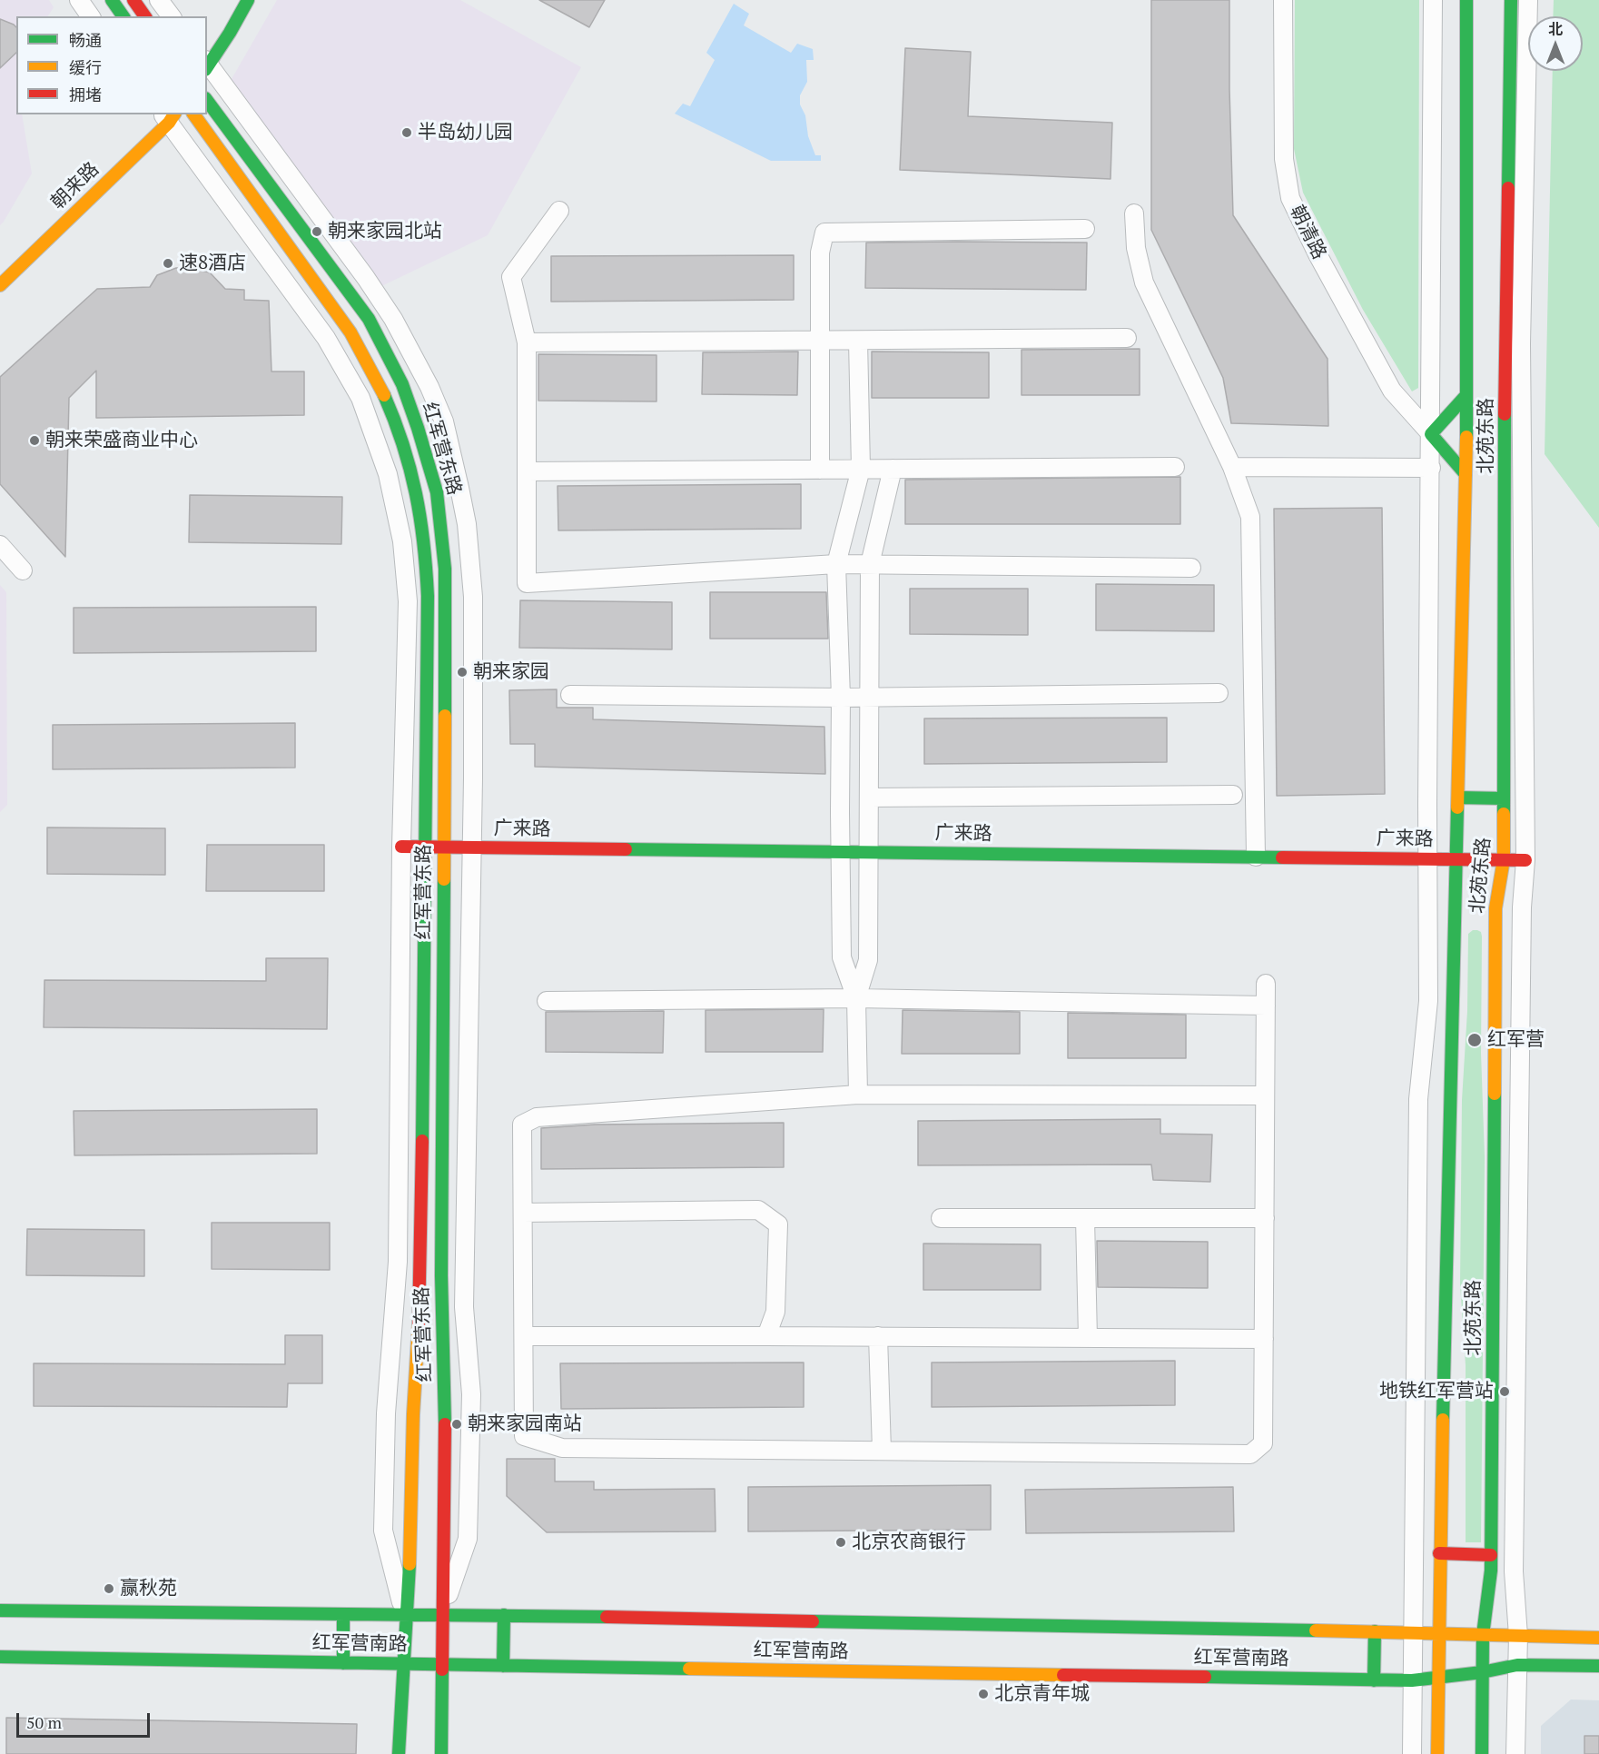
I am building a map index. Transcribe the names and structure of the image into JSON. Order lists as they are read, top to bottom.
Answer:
{
  "streets": {
    "main road": [
      "朝来路",
      "北苑东路",
      "红军营东路",
      "广来路",
      "红军营南路"
    ],
    "street": ["朝清路"]
  },
  "crossings": [
    ["北苑东路", "广来路"],
    ["北苑东路", "红军营南路"],
    ["红军营东路", "广来路"],
    ["红军营东路", "红军营南路"]
  ],
  "places": [
    "半岛幼儿园",
    "朝来家园北站",
    "速8酒店",
    "朝来荣盛商业中心",
    "朝来家园",
    "红军营",
    "地铁红军营站",
    "朝来家园南站",
    "北京农商银行",
    "赢秋苑",
    "北京青年城"
  ],
  "legend": ["畅通", "缓行", "拥堵"],
  "scale_bar": "50 m",
  "north": "top"
}
